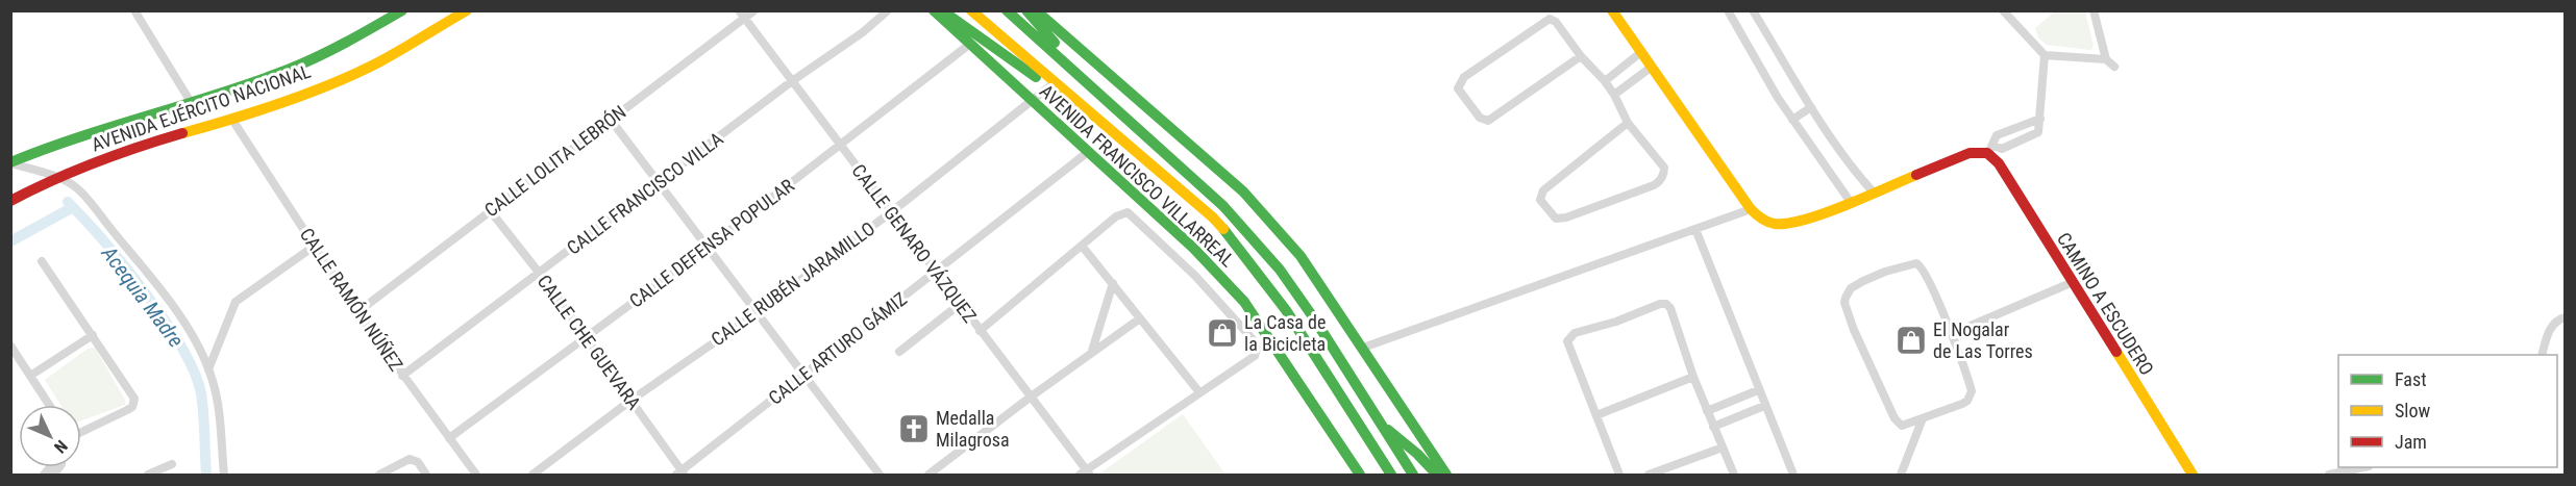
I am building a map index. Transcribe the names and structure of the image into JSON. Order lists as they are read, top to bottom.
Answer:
{
  "streets": {
    "main road": ["AVENIDA EJÉRCITO NACIONAL", "AVENIDA FRANCISCO VILLARREAL", "CAMINO A ESCUDERO"],
    "street": [
      "CALLE LOLITA LEBRÓN",
      "CALLE FRANCISCO VILLA",
      "CALLE DEFENSA POPULAR",
      "CALLE GENARO VÁZQUEZ",
      "CALLE RUBÉN JARAMILLO",
      "CALLE RAMÓN NÚÑEZ",
      "CALLE CHE GUEVARA",
      "CALLE ARTURO GÁMIZ"
    ]
  },
  "crossings": [
    ["AVENIDA EJÉRCITO NACIONAL", "CALLE RAMÓN NÚÑEZ"],
    ["CALLE LOLITA LEBRÓN", "CALLE GENARO VÁZQUEZ"],
    ["CALLE LOLITA LEBRÓN", "CALLE RAMÓN NÚÑEZ"],
    ["CALLE LOLITA LEBRÓN", "CALLE CHE GUEVARA"],
    ["AVENIDA FRANCISCO VILLARREAL", "CALLE DEFENSA POPULAR"],
    ["AVENIDA FRANCISCO VILLARREAL", "CALLE RUBÉN JARAMILLO"],
    ["AVENIDA FRANCISCO VILLARREAL", "CALLE ARTURO GÁMIZ"],
    ["CALLE FRANCISCO VILLA", "CALLE GENARO VÁZQUEZ"],
    ["CALLE FRANCISCO VILLA", "CALLE RAMÓN NÚÑEZ"],
    ["CALLE FRANCISCO VILLA", "CALLE CHE GUEVARA"],
    ["CALLE DEFENSA POPULAR", "CALLE GENARO VÁZQUEZ"],
    ["CALLE DEFENSA POPULAR", "CALLE RAMÓN NÚÑEZ"],
    ["CALLE DEFENSA POPULAR", "CALLE CHE GUEVARA"],
    ["CALLE GENARO VÁZQUEZ", "CALLE RUBÉN JARAMILLO"],
    ["CALLE GENARO VÁZQUEZ", "CALLE ARTURO GÁMIZ"],
    ["CALLE RUBÉN JARAMILLO", "CALLE CHE GUEVARA"],
    ["CALLE CHE GUEVARA", "CALLE ARTURO GÁMIZ"]
  ],
  "water": ["Acequia Madre"],
  "places": {
    "shop": ["La Casa de la Bicicleta", "El Nogalar de Las Torres"],
    "church": ["Medalla Milagrosa"]
  },
  "legend": ["Fast", "Slow", "Jam"],
  "north": "bottom right"
}
